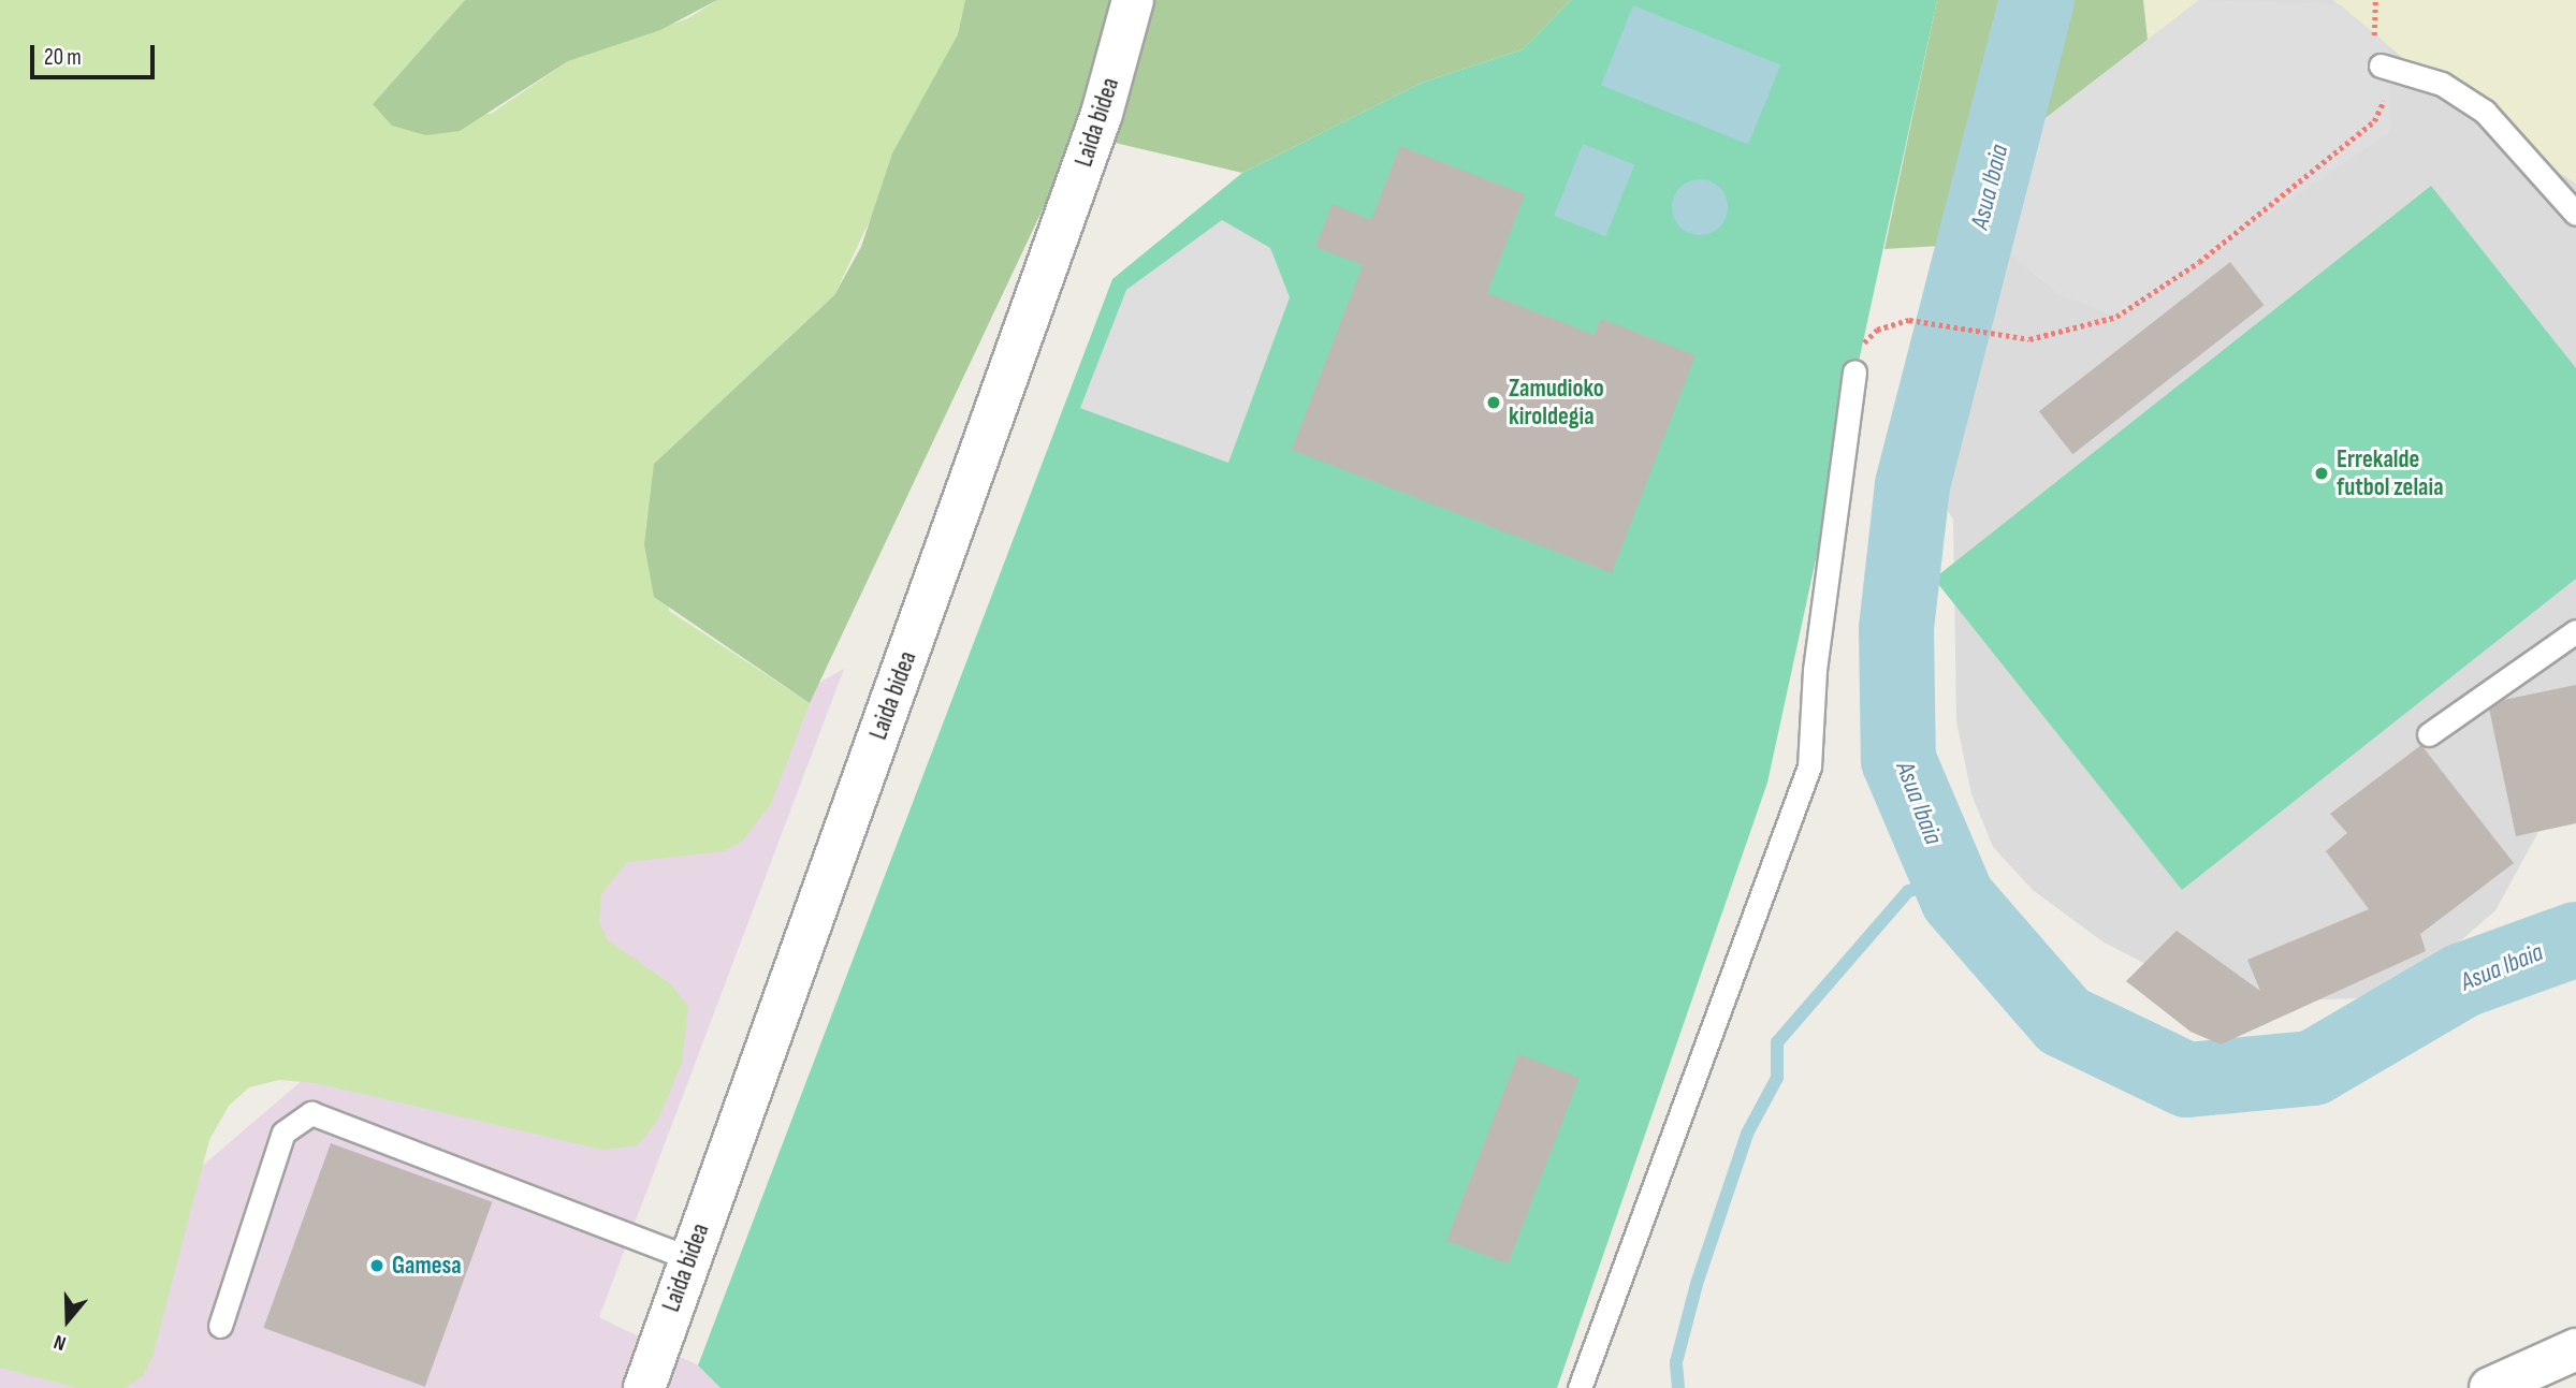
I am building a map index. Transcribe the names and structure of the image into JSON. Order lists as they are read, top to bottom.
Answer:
{
  "streets": {
    "street": ["Laida bidea"]
  },
  "water": ["Asua Ibaia"],
  "places": ["Zamudioko kiroldegia", "Errekalde futbol zelaia", "Gamesa"],
  "scale_bar": "20 m",
  "north": "bottom"
}
